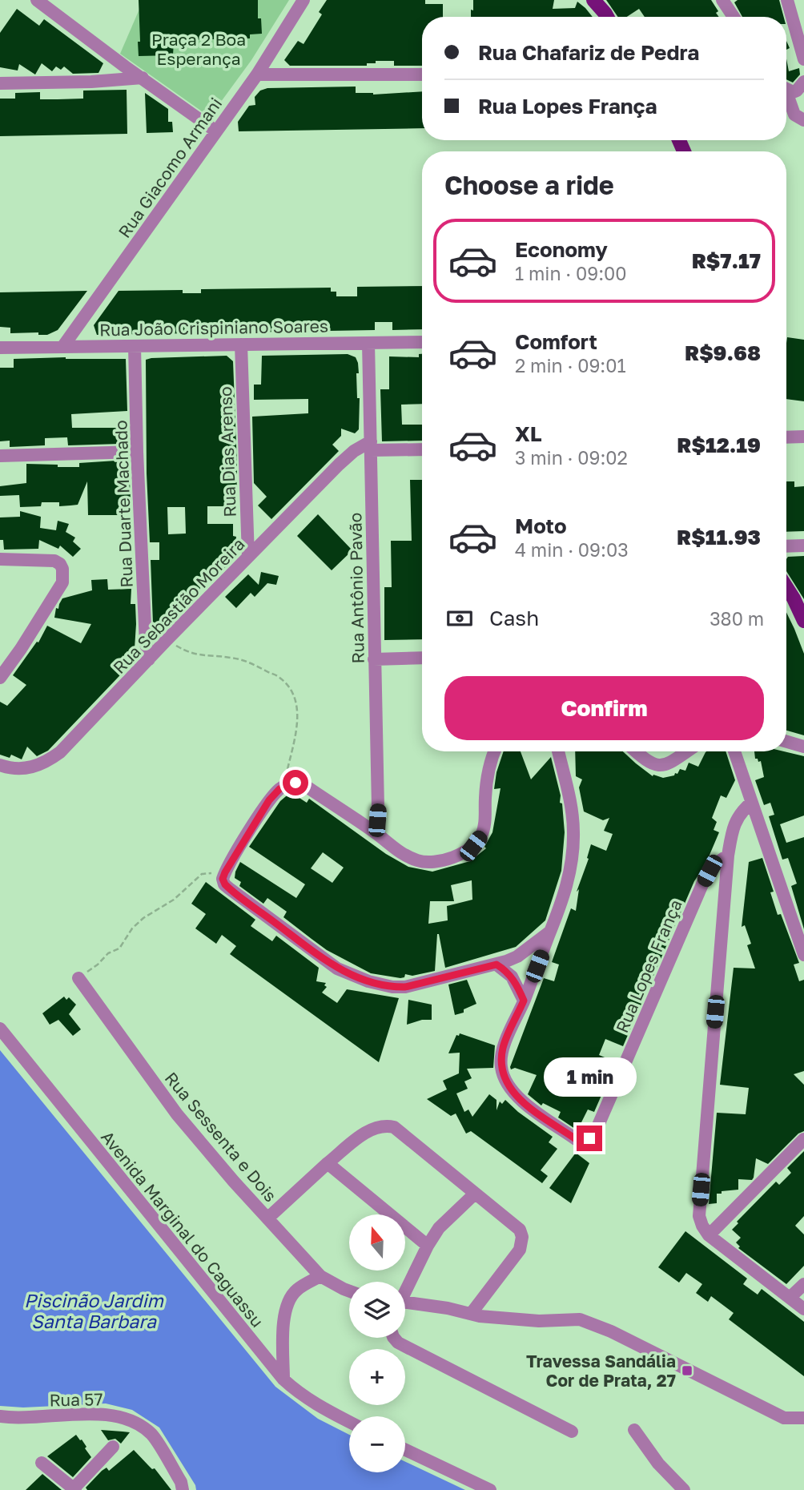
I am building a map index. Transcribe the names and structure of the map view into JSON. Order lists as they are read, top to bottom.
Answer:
{
  "streets": {
    "street": [
      "Rua Giacomo Armani",
      "Rua João Crispiniano Soares",
      "Rua Dias Arenso",
      "Rua Duarte Machado",
      "Rua Antônio Pavão",
      "Rua Sebastião Moreira",
      "Rua Lopes França",
      "Rua Sessenta e Dois",
      "Avenida Marginal do Caguassu",
      "Rua 57"
    ]
  },
  "crossings": [
    ["Rua Giacomo Armani", "Rua João Crispiniano Soares"],
    ["Rua João Crispiniano Soares", "Rua Dias Arenso"],
    ["Rua João Crispiniano Soares", "Rua Duarte Machado"],
    ["Rua João Crispiniano Soares", "Rua Antônio Pavão"],
    ["Rua Dias Arenso", "Rua Sebastião Moreira"],
    ["Rua Duarte Machado", "Rua Sebastião Moreira"],
    ["Rua Antônio Pavão", "Rua Sebastião Moreira"]
  ],
  "water": ["Piscinão Jardim Santa Barbara"],
  "parks": ["Praça 2 Boa Esperança"],
  "places": {
    "transit": ["Travessa Sandália Cor de Prata, 27"]
  },
  "north": "top",
  "page": {
    "banner": ["Rua Chafariz de Pedra", "Rua Lopes França"],
    "heading": "Choose a ride",
    "list": [
      {
        "name": "Economy",
        "note": "1 min · 09:00",
        "value": "R$7.17"
      },
      {
        "name": "Comfort",
        "note": "2 min · 09:01",
        "value": "R$9.68"
      },
      {
        "name": "XL",
        "note": "3 min · 09:02",
        "value": "R$12.19"
      },
      {
        "name": "Moto",
        "note": "4 min · 09:03",
        "value": "R$11.93"
      }
    ],
    "pay": ["Cash", "380 m"],
    "buttons": "Confirm",
    "bubble": "1 min",
    "map_buttons": ["+", "−"]
  }
}
